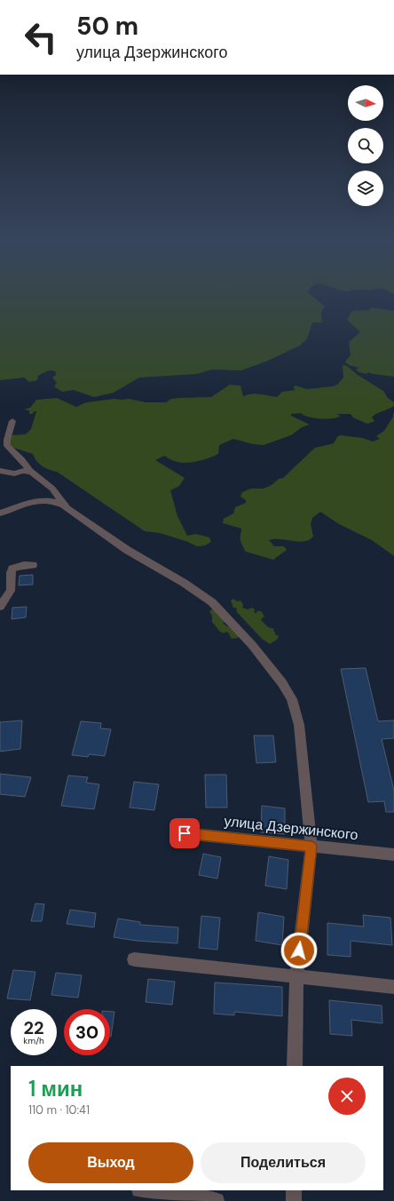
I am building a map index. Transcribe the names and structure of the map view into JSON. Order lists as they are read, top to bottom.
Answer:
{
  "streets": {
    "street": ["улица Дзержинского"]
  },
  "north": "right",
  "page": {
    "turn": ["50 m", "улица Дзержинского"],
    "speed": "22 km/h",
    "limit": "30",
    "heading": ["1 мин", "110 m · 10:41"],
    "buttons": ["Выход", "Поделиться"]
  }
}
